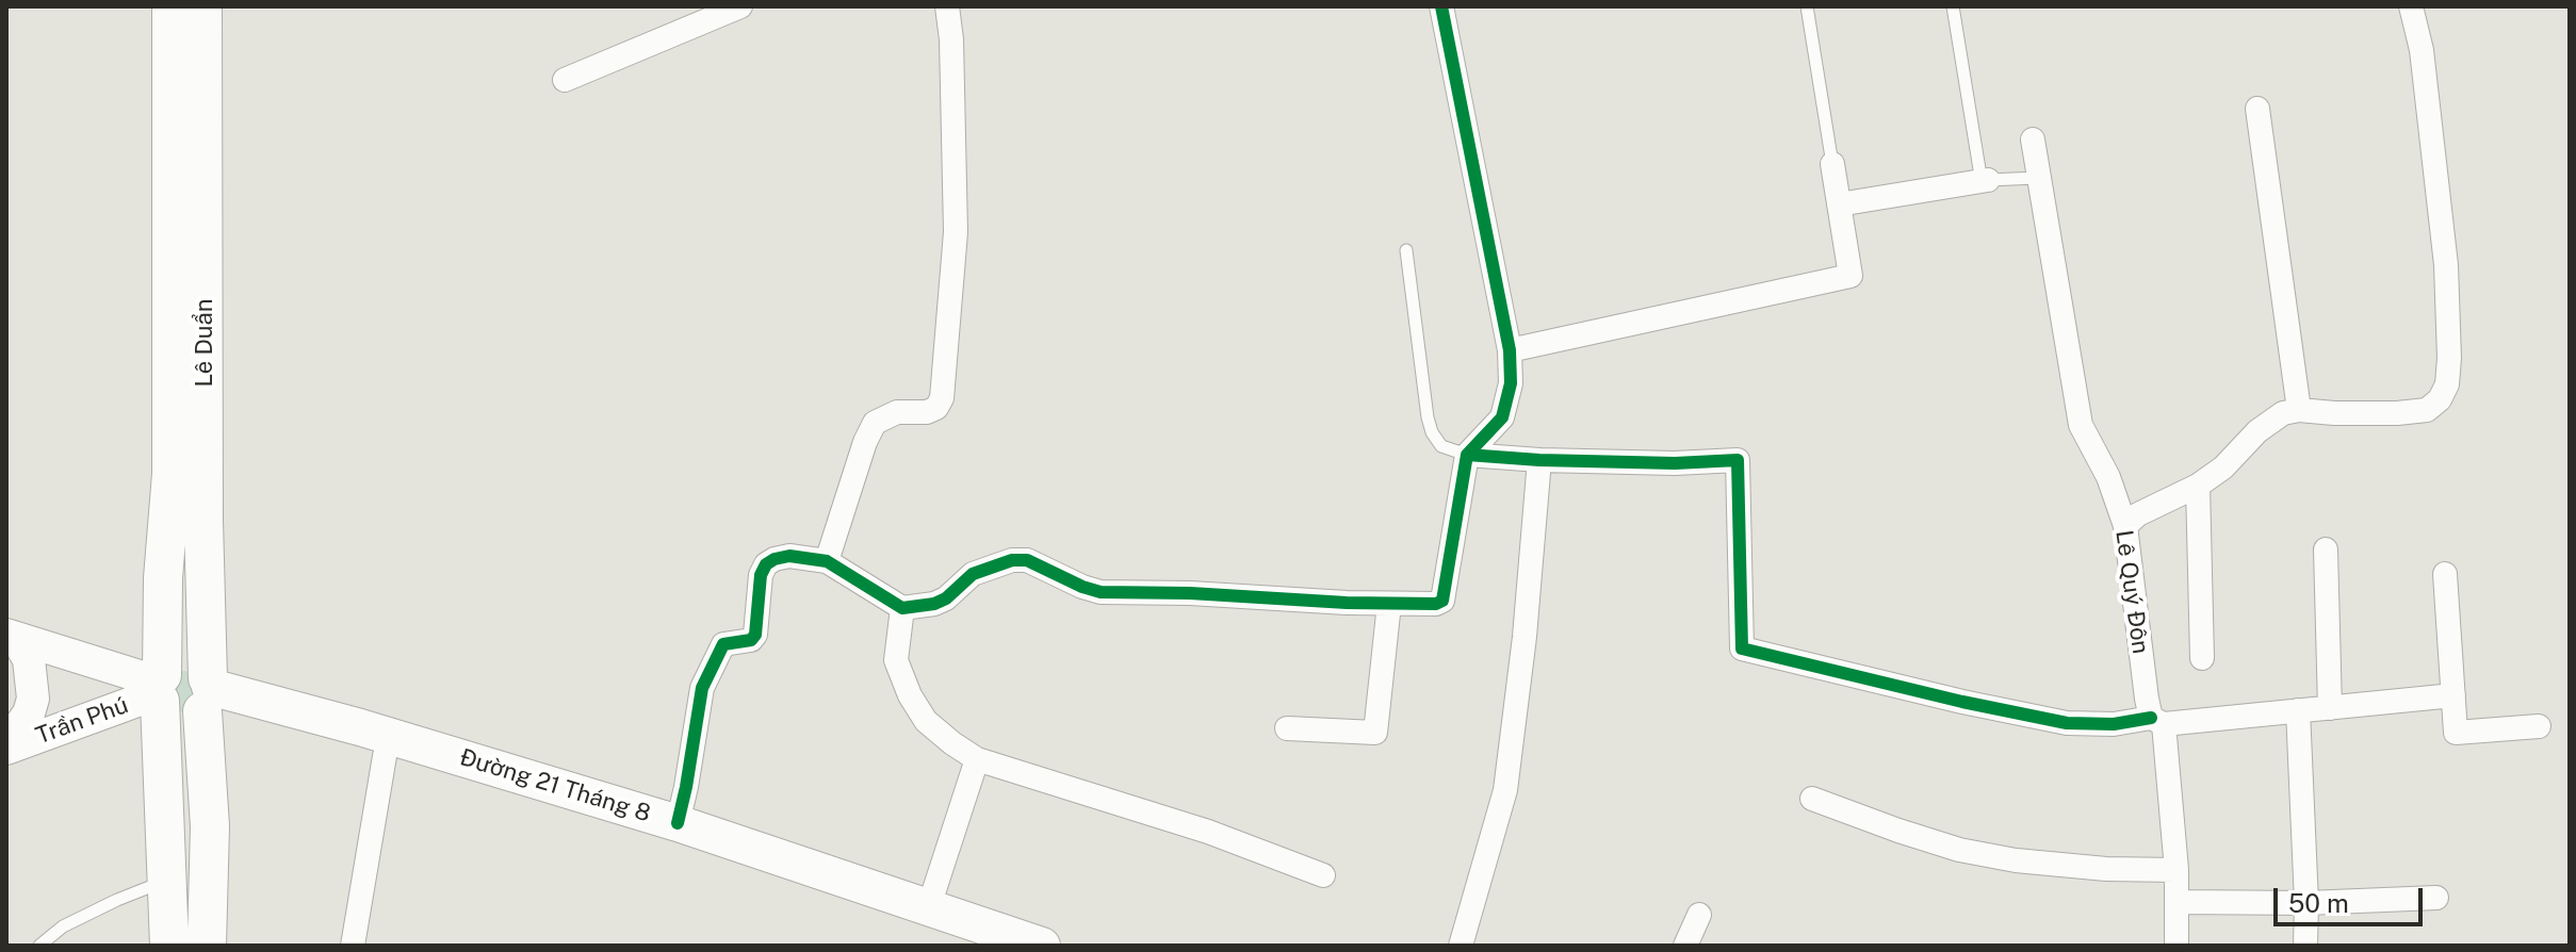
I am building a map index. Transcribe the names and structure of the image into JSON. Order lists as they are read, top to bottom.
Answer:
{
  "streets": {
    "highway": ["Lê Duẩn"],
    "main road": ["Trần Phú", "Đường 21 Tháng 8"],
    "street": ["Lê Quý Đôn"]
  },
  "crossings": [
    ["Lê Duẩn", "Trần Phú"],
    ["Lê Duẩn", "Đường 21 Tháng 8"]
  ],
  "scale_bar": "50 m"
}
